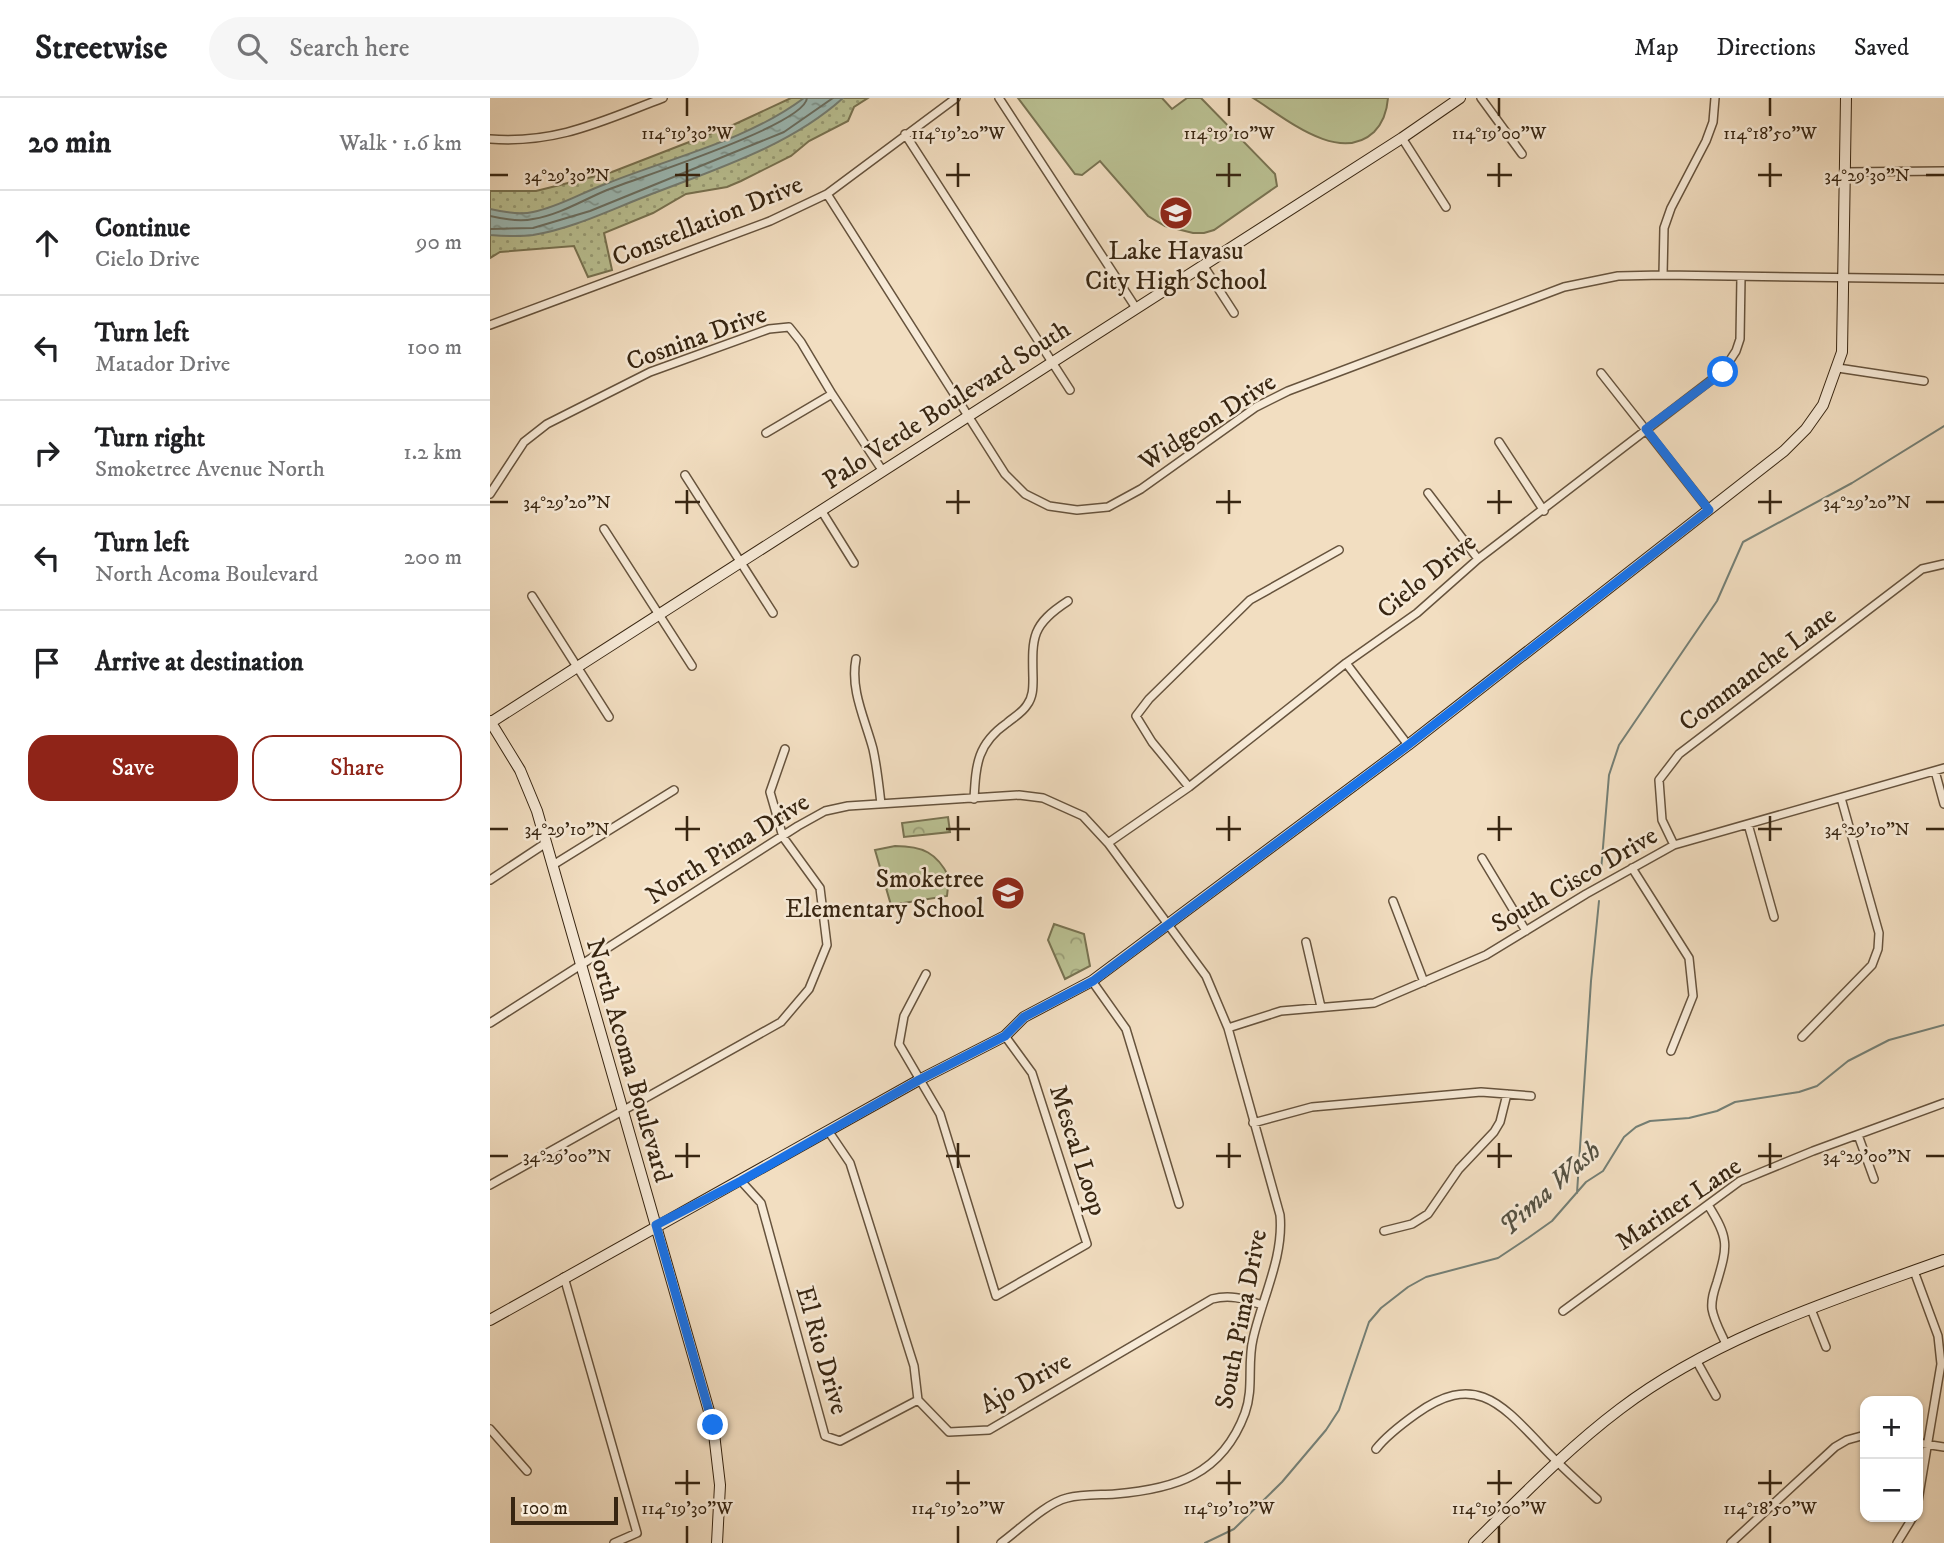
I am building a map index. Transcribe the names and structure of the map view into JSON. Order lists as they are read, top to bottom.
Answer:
{
  "streets": {
    "main road": ["Palo Verde Boulevard South", "North Acoma Boulevard"],
    "street": [
      "Constellation Drive",
      "Cosnina Drive",
      "Widgeon Drive",
      "Cielo Drive",
      "Commanche Lane",
      "North Pima Drive",
      "South Cisco Drive",
      "Mescal Loop",
      "Mariner Lane",
      "South Pima Drive",
      "El Rio Drive",
      "Ajo Drive"
    ]
  },
  "crossings": [
    ["Constellation Drive", "Widgeon Drive"],
    ["Cosnina Drive", "Palo Verde Boulevard South"],
    ["Palo Verde Boulevard South", "Widgeon Drive"],
    ["Palo Verde Boulevard South", "North Acoma Boulevard"],
    ["Widgeon Drive", "Cielo Drive"],
    ["Cielo Drive", "North Pima Drive"],
    ["Commanche Lane", "South Cisco Drive"],
    ["North Pima Drive", "North Acoma Boulevard"],
    ["North Pima Drive", "South Pima Drive"],
    ["South Cisco Drive", "South Pima Drive"],
    ["South Pima Drive", "Ajo Drive"],
    ["El Rio Drive", "Ajo Drive"]
  ],
  "water": ["Pima Wash"],
  "places": {
    "school or university": ["Lake Havasu City High School", "Smoketree Elementary School"]
  },
  "scale_bar": "100 m",
  "page": {
    "header": "Streetwise",
    "search": "Search here",
    "nav": ["Map", "Directions", "Saved"],
    "heading": ["20 min", "Walk · 1.6 km"],
    "list": [
      ["Continue", "Cielo Drive", "90 m"],
      ["Turn left", "Matador Drive", "100 m"],
      ["Turn right", "Smoketree Avenue North", "1.2 km"],
      ["Turn left", "North Acoma Boulevard", "200 m"],
      "Arrive at destination"
    ],
    "buttons": ["Save", "Share"],
    "map_buttons": ["+", "−"],
    "scale": "100 m"
  },
  "coordinates": [
    "114°19'30\"W",
    "114°19'20\"W",
    "114°19'10\"W",
    "114°19'00\"W",
    "114°18'50\"W",
    "34°29'30\"N",
    "34°29'20\"N",
    "34°29'10\"N",
    "34°29'00\"N"
  ]
}
